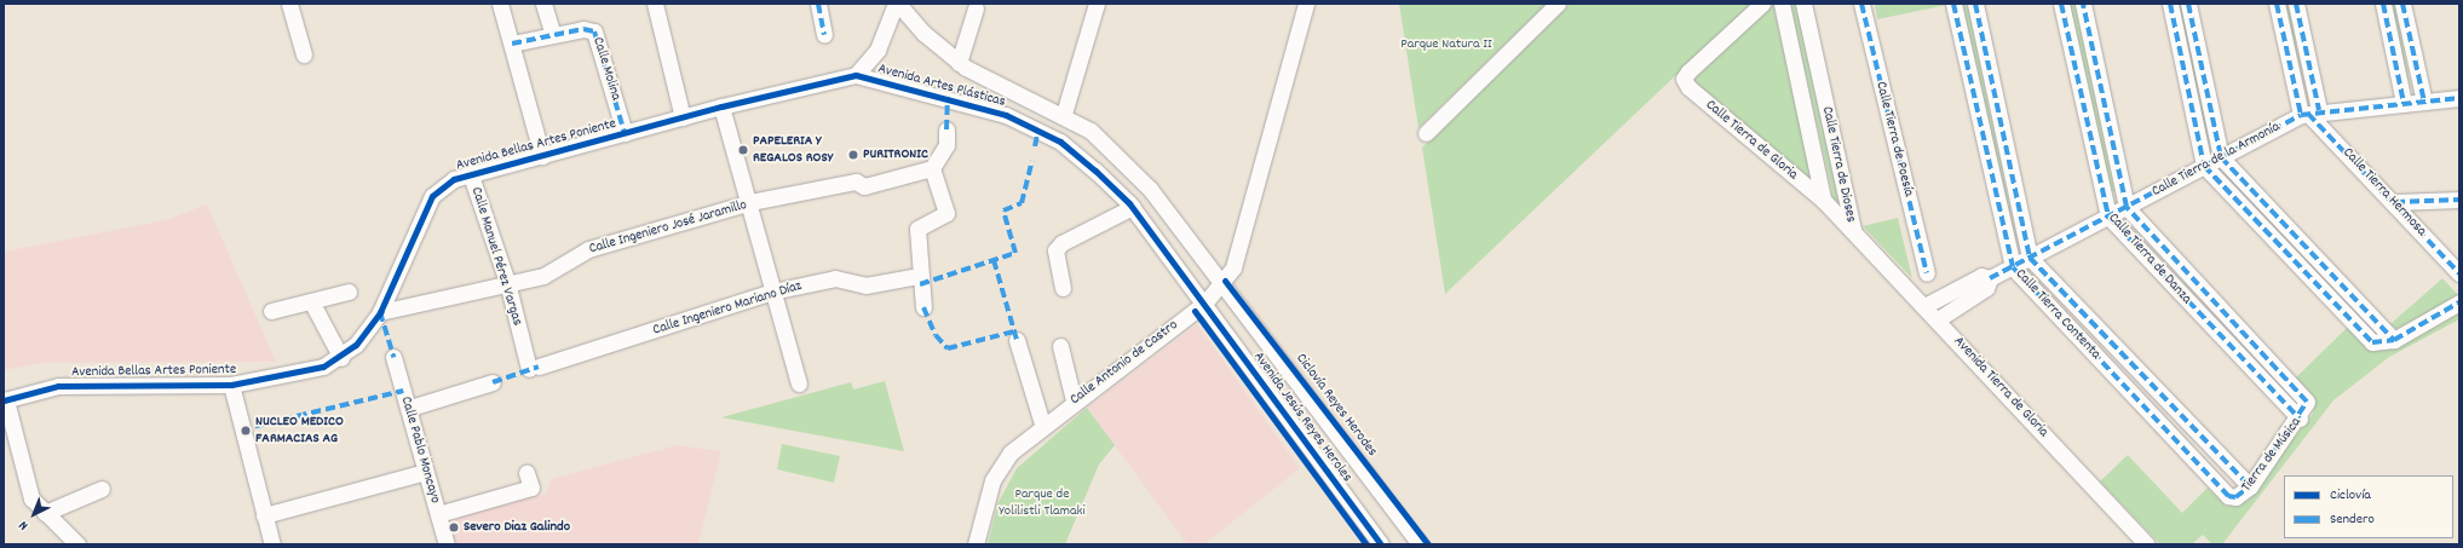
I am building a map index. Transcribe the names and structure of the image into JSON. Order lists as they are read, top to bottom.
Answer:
{
  "streets": {
    "street": [
      "Calle Molina",
      "Avenida Artes Plásticas",
      "Calle Tierra de Poesía",
      "Calle Tierra de Gloria",
      "Avenida Bellas Artes Poniente",
      "Calle Tierra de la Armonía",
      "Calle Tierra de Dioses",
      "Calle Tierra Hermosa",
      "Calle Ingeniero José Jaramillo",
      "Calle Manuel Pérez Vargas",
      "Calle Tierra de Danza",
      "Calle Ingeniero Mariano Díaz",
      "Calle Tierra Contenta",
      "Calle Antonio de Castro",
      "Avenida Tierra de Gloria",
      "Avenida Jesús Reyes Heroles",
      "Calle Pablo Moncayo",
      "Tierra de Música"
    ],
    "cycle path": ["Ciclovía Reyes Herodes"]
  },
  "crossings": [
    ["Calle Molina", "Avenida Bellas Artes Poniente"],
    ["Avenida Artes Plásticas", "Avenida Bellas Artes Poniente"],
    ["Avenida Artes Plásticas", "Calle Antonio de Castro"],
    ["Avenida Artes Plásticas", "Avenida Jesús Reyes Heroles"],
    ["Calle Tierra de Gloria", "Calle Tierra de Dioses"],
    ["Avenida Bellas Artes Poniente", "Calle Ingeniero José Jaramillo"],
    ["Avenida Bellas Artes Poniente", "Calle Manuel Pérez Vargas"],
    ["Calle Tierra de la Armonía", "Calle Tierra Hermosa"],
    ["Calle Tierra de la Armonía", "Calle Tierra de Danza"],
    ["Calle Tierra de la Armonía", "Calle Tierra Contenta"],
    ["Calle Tierra de la Armonía", "Avenida Tierra de Gloria"],
    ["Calle Tierra de Dioses", "Avenida Tierra de Gloria"],
    ["Calle Ingeniero José Jaramillo", "Calle Manuel Pérez Vargas"],
    ["Calle Manuel Pérez Vargas", "Calle Ingeniero Mariano Díaz"],
    ["Calle Tierra de Danza", "Tierra de Música"],
    ["Calle Tierra Contenta", "Tierra de Música"],
    ["Calle Antonio de Castro", "Avenida Jesús Reyes Heroles"]
  ],
  "parks": ["Parque Natura II", "Parque de Yolilistli Tlamaki"],
  "places": [
    "PAPELERIA Y REGALOS ROSY",
    "PURITRONIC",
    "NUCLEO MEDICO FARMACIAS AG",
    "Severo Diaz Galindo"
  ],
  "legend": ["Ciclovía", "Sendero"],
  "north": "bottom left"
}
